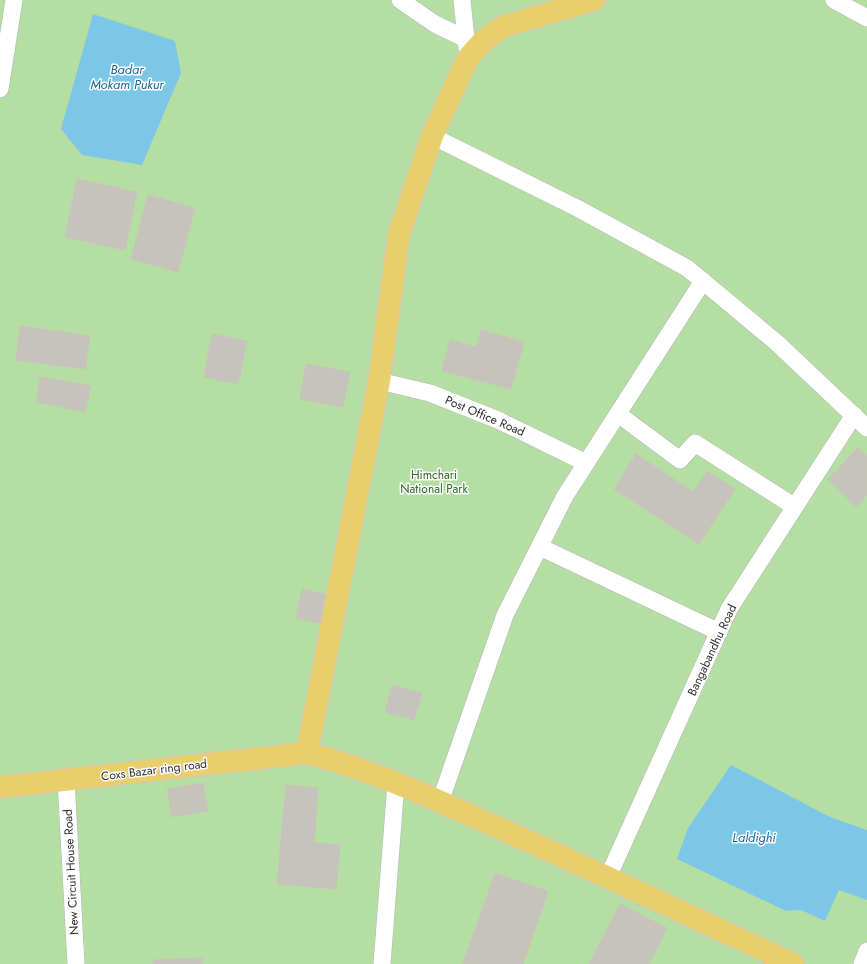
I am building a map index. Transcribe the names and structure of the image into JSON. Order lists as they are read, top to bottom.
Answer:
{
  "streets": {
    "main road": ["Coxs Bazar ring road"],
    "street": ["Post Office Road", "Bangabandhu Road", "New Circuit House Road"]
  },
  "crossings": [
    ["Coxs Bazar ring road", "New Circuit House Road"]
  ],
  "water": ["Badar Mokam Pukur", "Laldighi"],
  "parks": ["Himchari National Park"]
}
